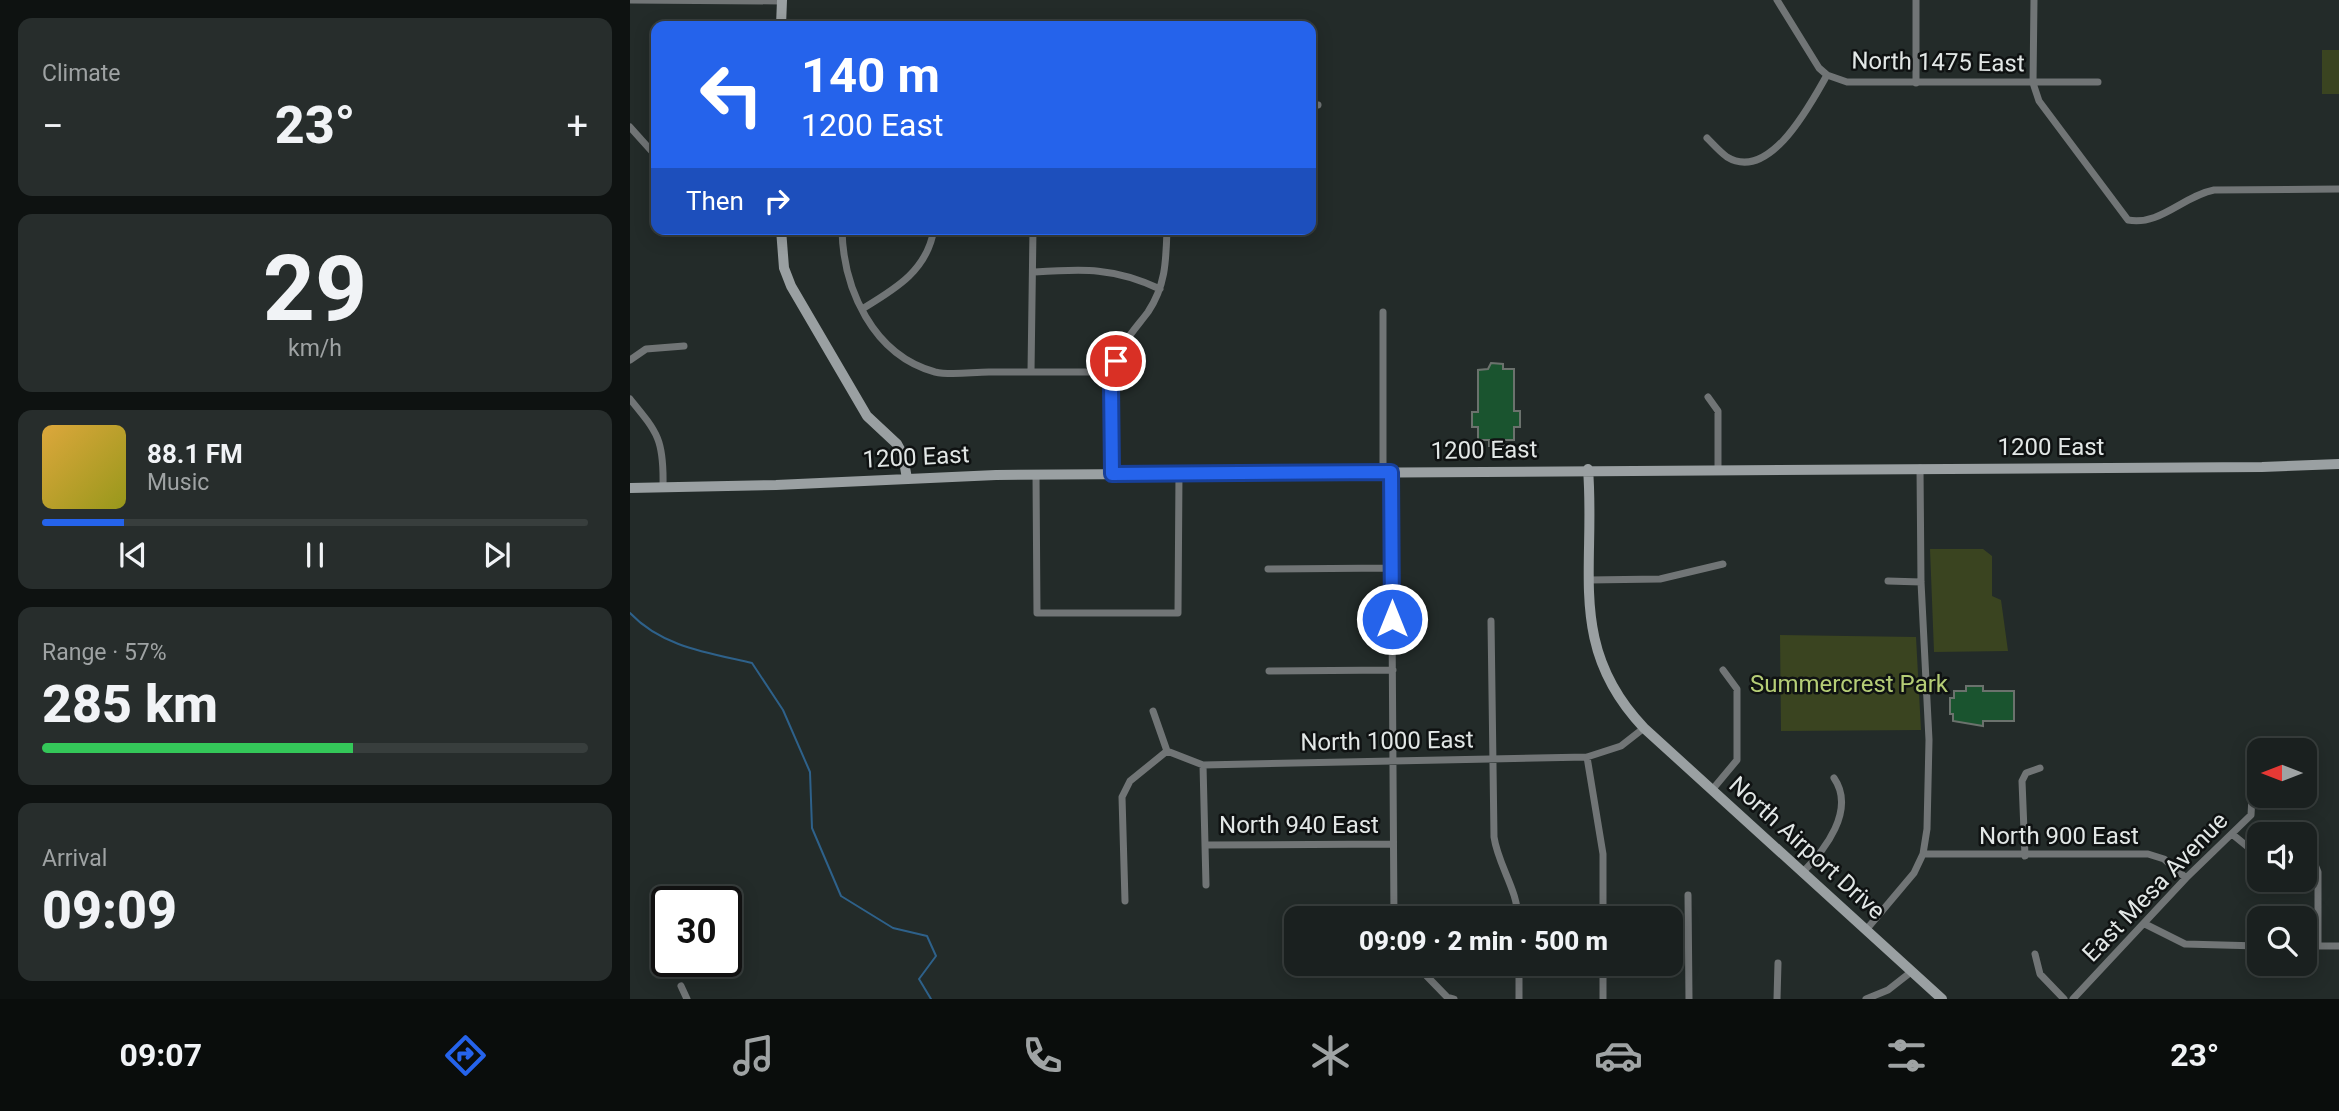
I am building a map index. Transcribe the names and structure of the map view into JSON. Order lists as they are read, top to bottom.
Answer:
{
  "streets": {
    "main road": ["1200 East", "North Airport Drive"],
    "street": [
      "North 1475 East",
      "North 1000 East",
      "North 940 East",
      "North 900 East",
      "East Mesa Avenue"
    ]
  },
  "crossings": [
    ["1200 East", "North Airport Drive"],
    ["North 1000 East", "North Airport Drive"],
    ["North 900 East", "East Mesa Avenue"]
  ],
  "parks": ["Summercrest Park"],
  "north": "left",
  "page": {
    "tile": [
      "Climate",
      ["29", "km/h"],
      ["Range · 57%", "285 km"],
      ["Arrival", "09:09"]
    ],
    "turn": ["140 m", "1200 East"],
    "heat": ["−", "23°", "+"],
    "then": "Then",
    "song": ["88.1 FM", "Music"],
    "limit": "30",
    "trip": "09:09 · 2 min · 500 m",
    "tabs": ["09:07", "23°"]
  }
}
